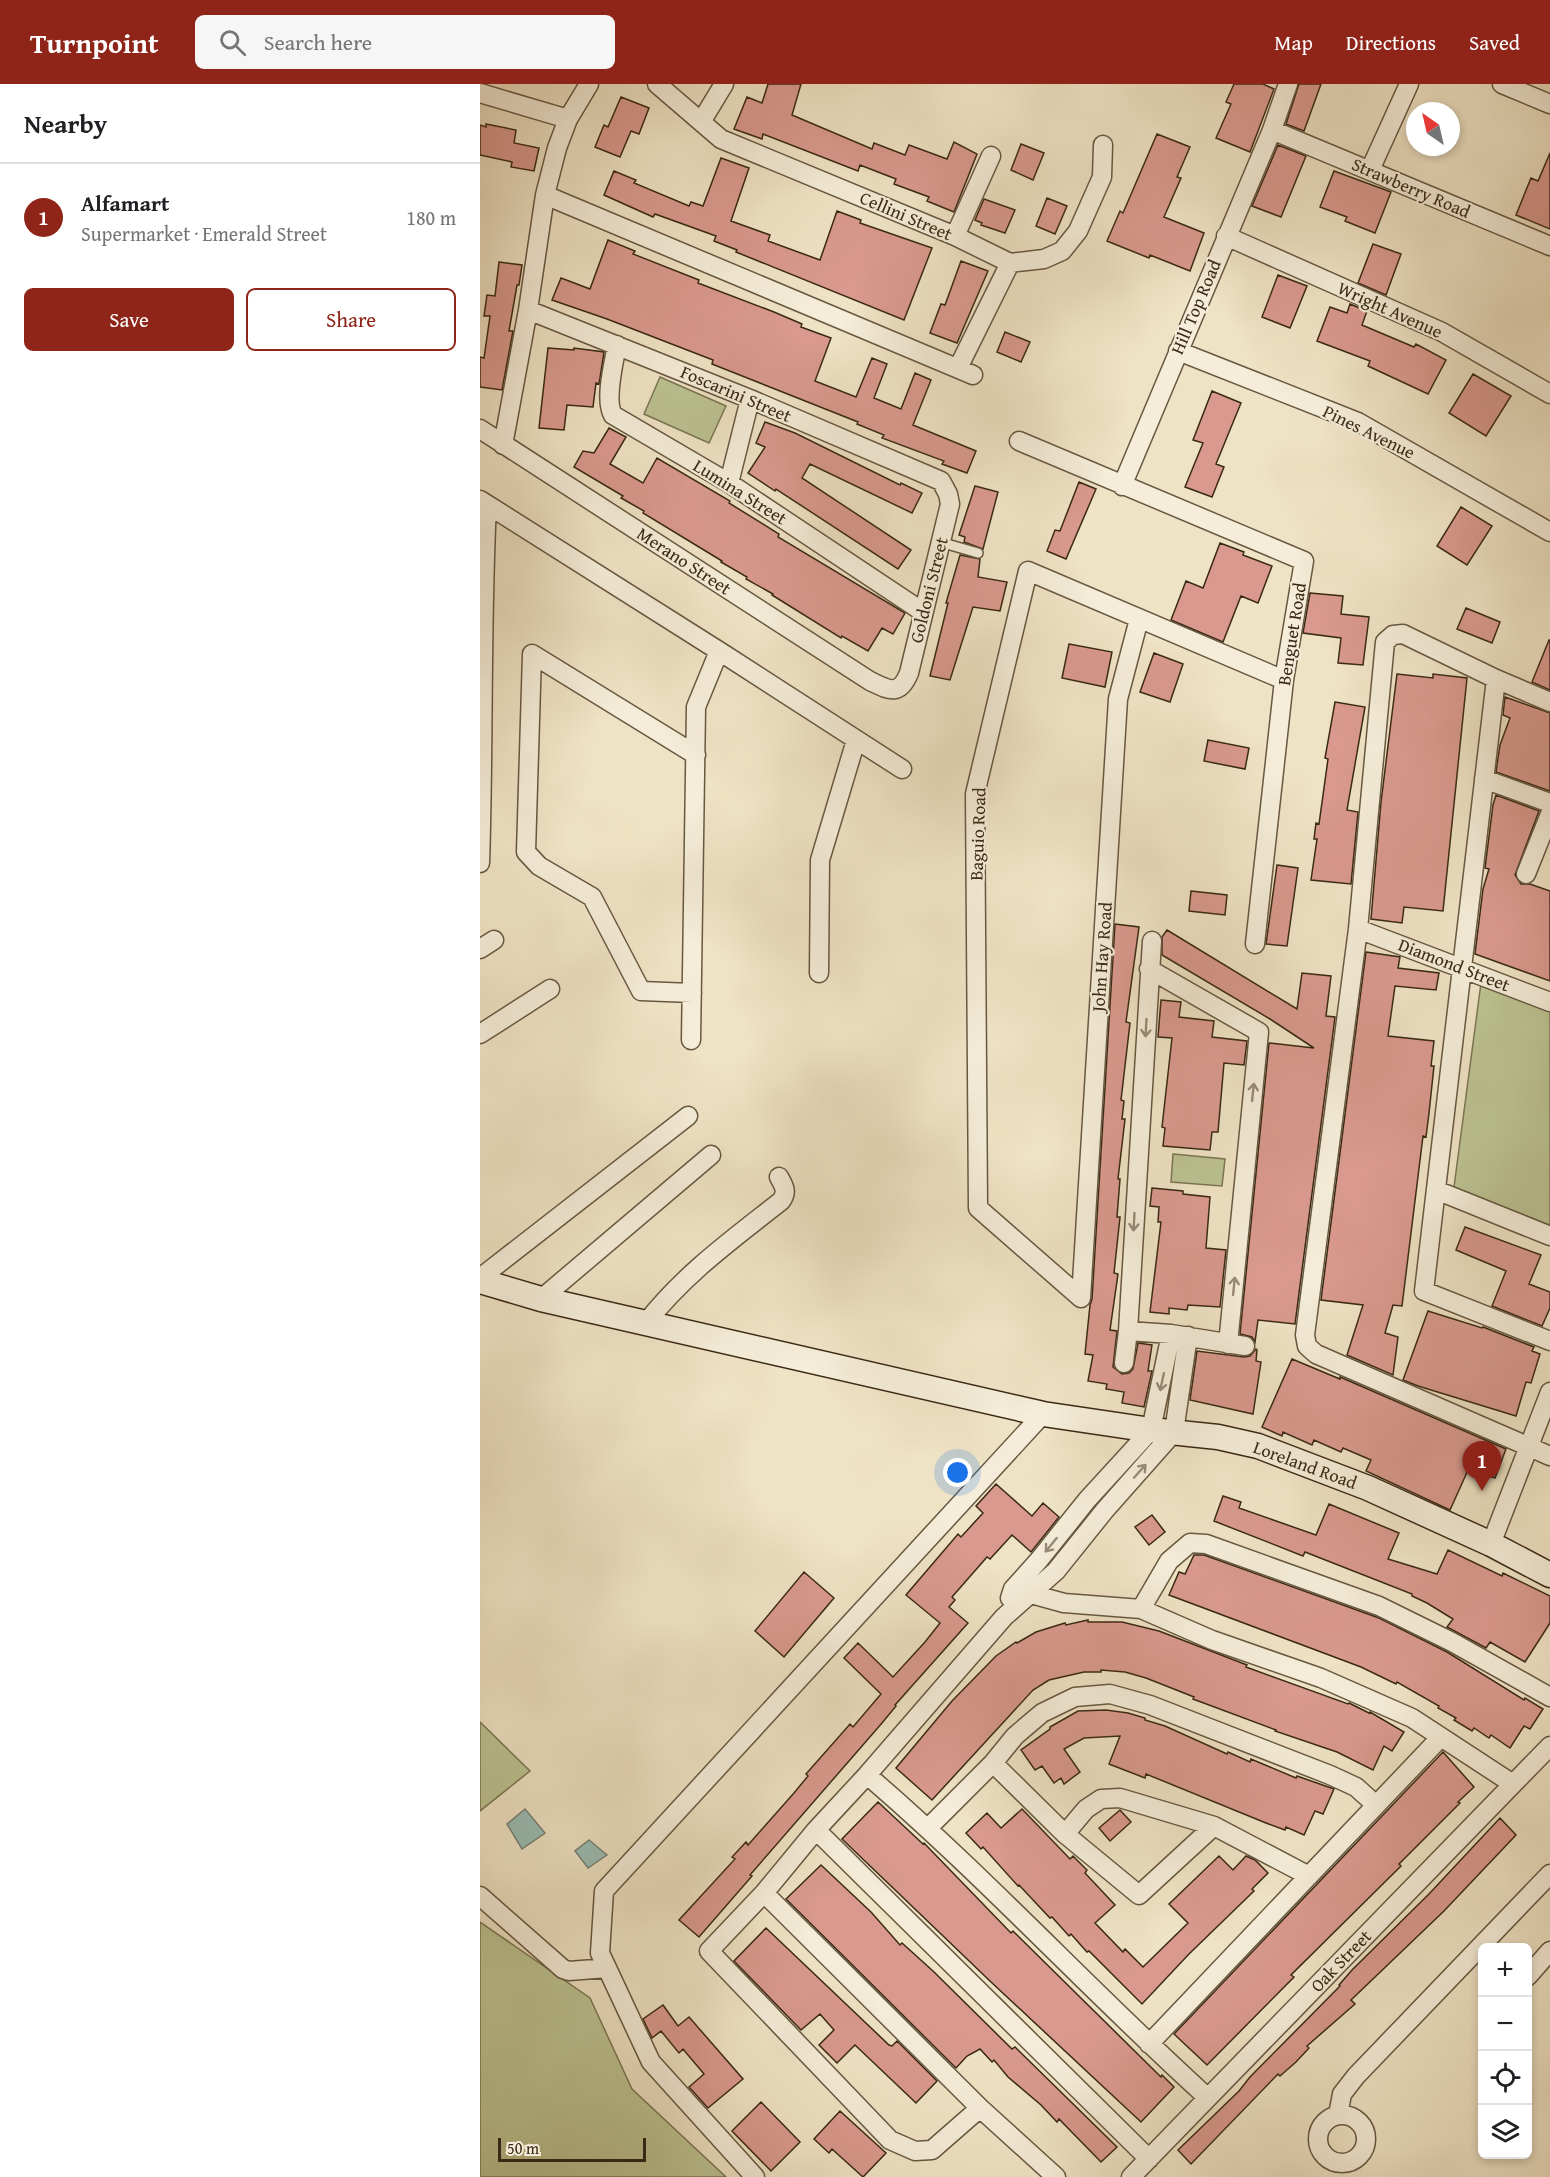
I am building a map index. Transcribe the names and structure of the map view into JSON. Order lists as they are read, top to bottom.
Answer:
{
  "streets": {
    "street": [
      "Strawberry Road",
      "Cellini Street",
      "Hill Top Road",
      "Wright Avenue",
      "Foscarini Street",
      "Pines Avenue",
      "Lumina Street",
      "Merano Street",
      "Goldoni Street",
      "Benguet Road",
      "Baguio Road",
      "John Hay Road",
      "Diamond Street",
      "Loreland Road",
      "Oak Street"
    ]
  },
  "crossings": [
    ["Strawberry Road", "Hill Top Road"],
    ["Hill Top Road", "Wright Avenue"],
    ["Hill Top Road", "Pines Avenue"],
    ["Hill Top Road", "Benguet Road"],
    ["Foscarini Street", "Lumina Street"],
    ["Foscarini Street", "Goldoni Street"],
    ["Lumina Street", "Goldoni Street"],
    ["Merano Street", "Goldoni Street"],
    ["Benguet Road", "Baguio Road"],
    ["Baguio Road", "John Hay Road"]
  ],
  "scale_bar": "50 m",
  "north": "top left",
  "page": {
    "header": "Turnpoint",
    "search": "Search here",
    "nav": ["Map", "Directions", "Saved"],
    "heading": "Nearby",
    "list": [
      {
        "mark": "1",
        "name": "Alfamart",
        "note": "Supermarket · Emerald Street",
        "value": "180 m"
      }
    ],
    "buttons": ["Save", "Share"],
    "pins": "1",
    "map_buttons": ["+", "−"],
    "scale": "50 m"
  }
}
